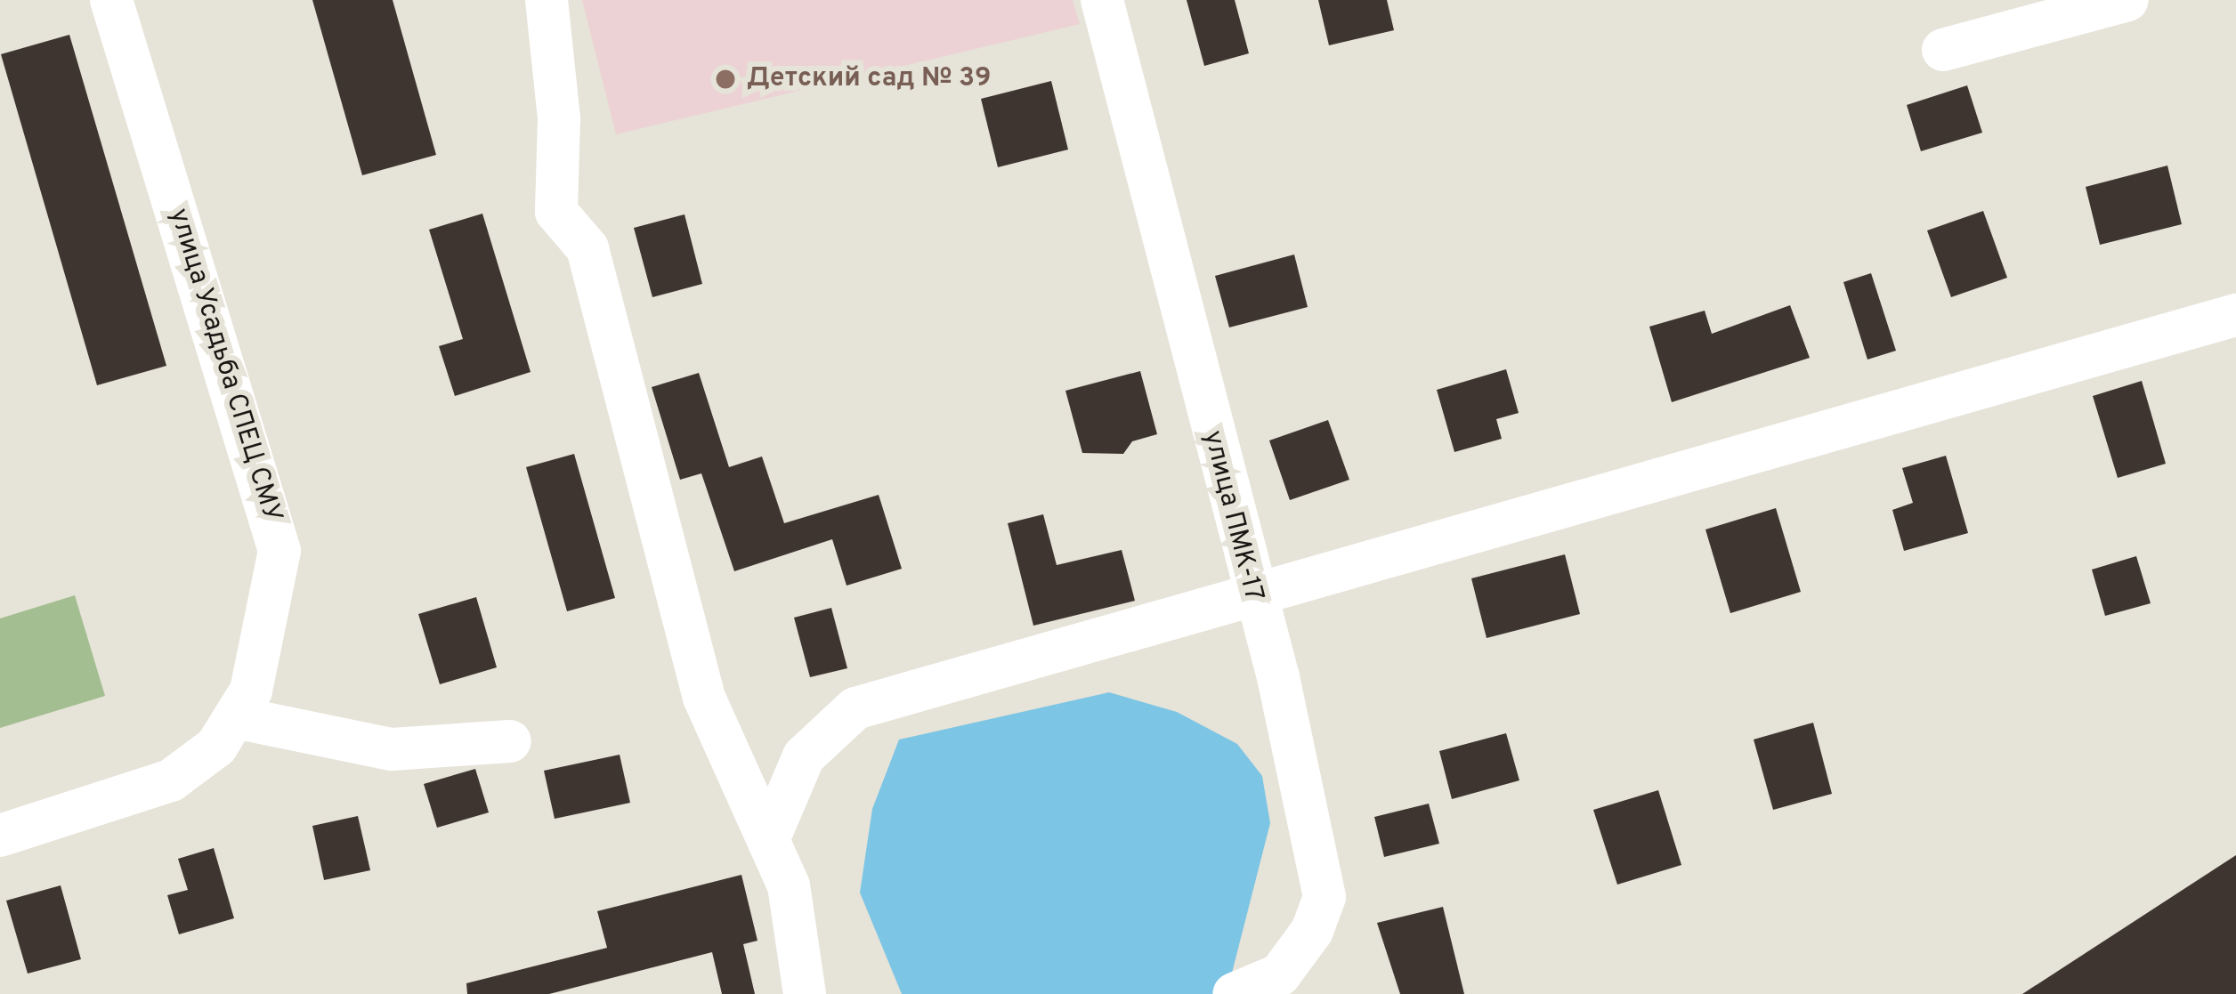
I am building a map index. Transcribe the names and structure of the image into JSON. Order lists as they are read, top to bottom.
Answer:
{
  "streets": {
    "street": ["улица Усадьба СПЕЦ СМУ", "улица ПМК-17"]
  },
  "places": ["Детский сад № 39"]
}
